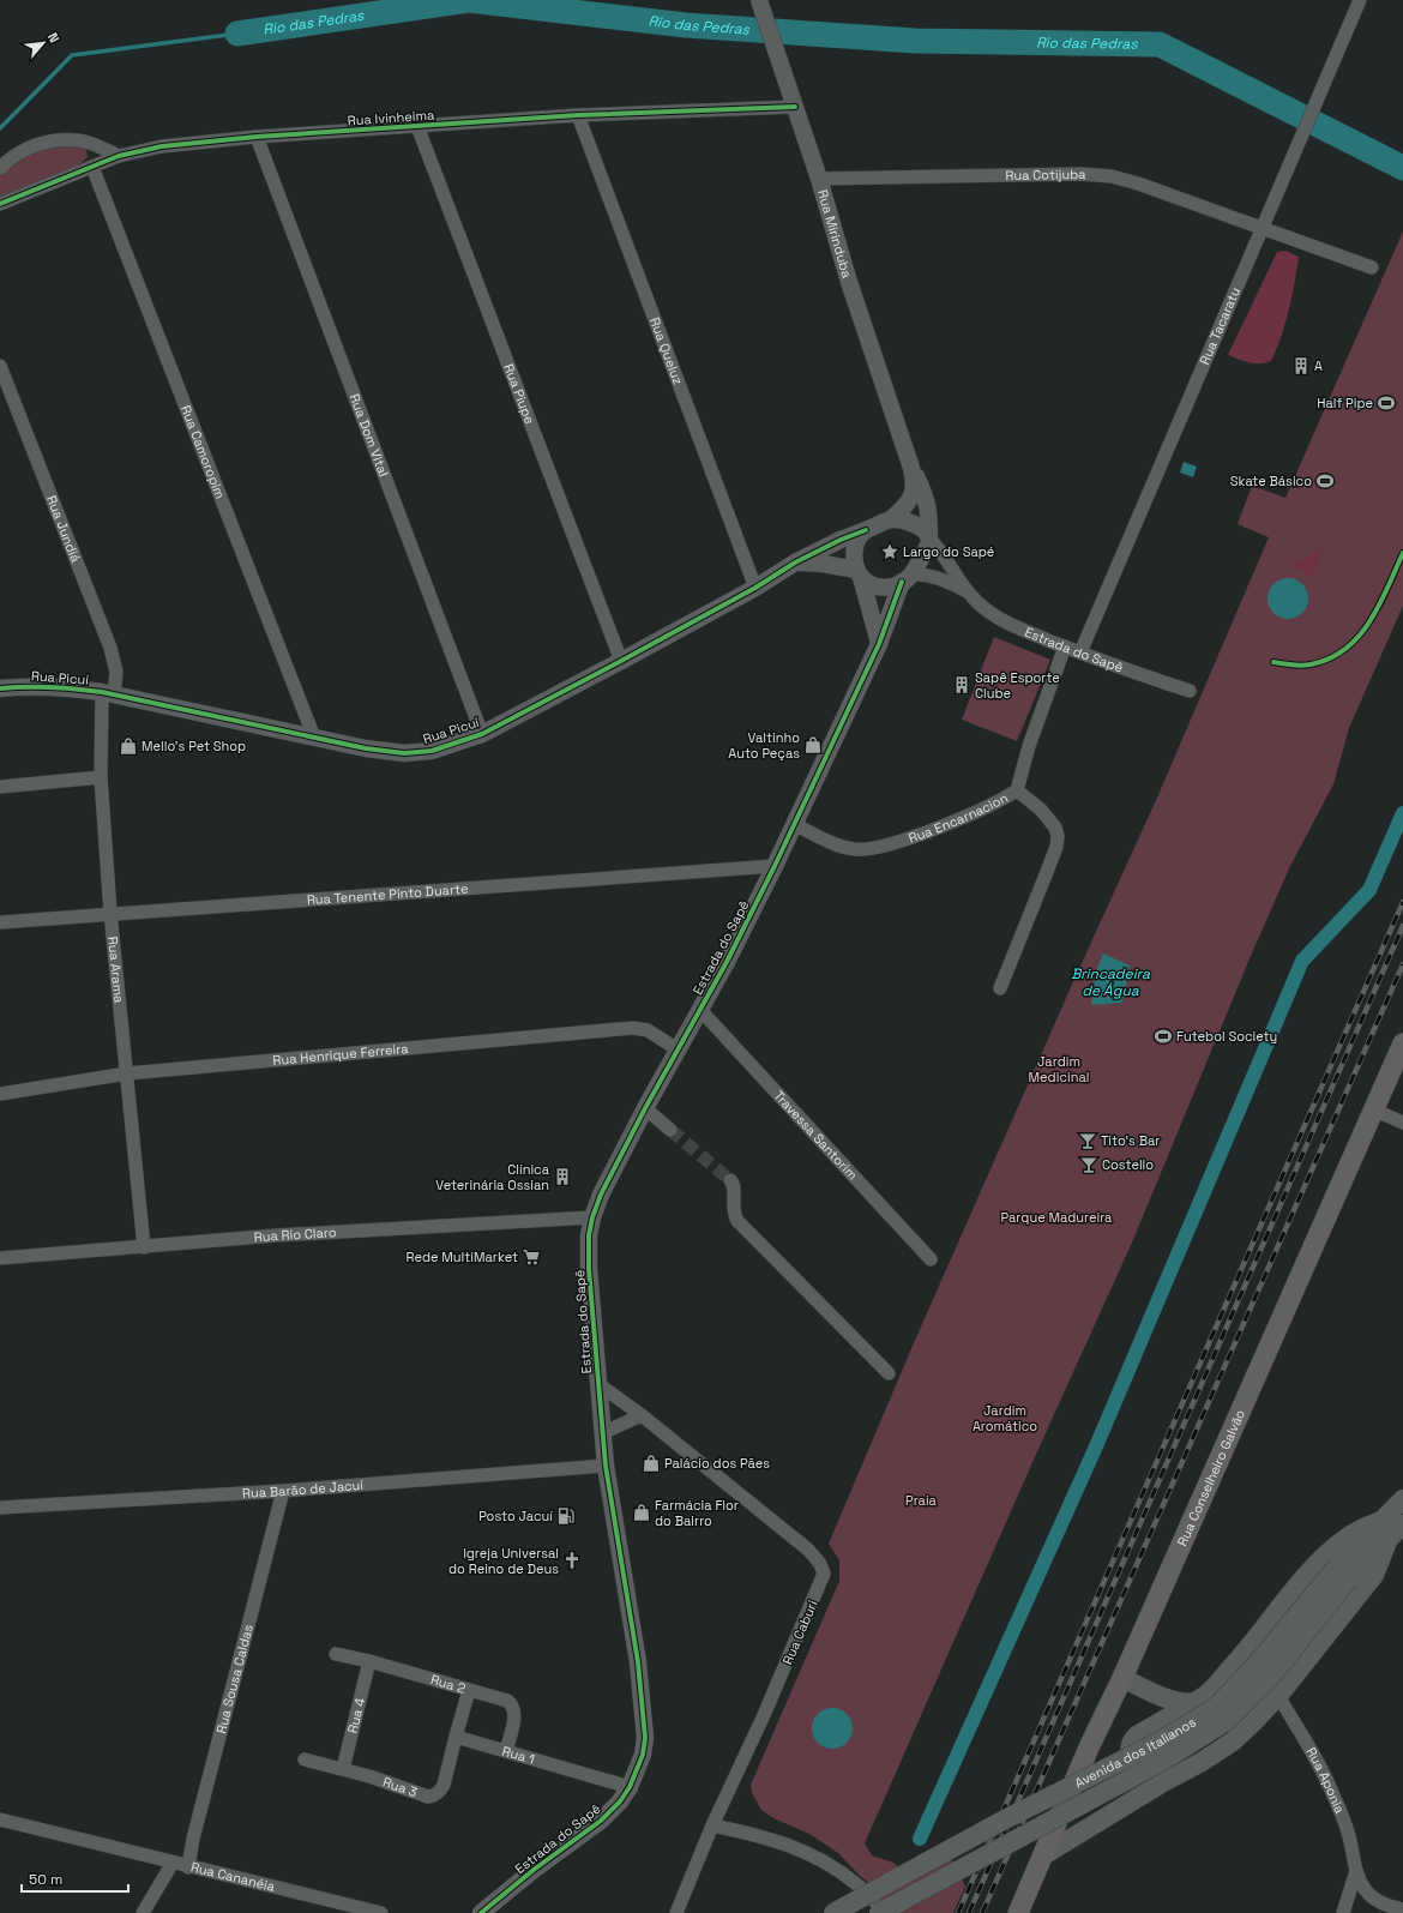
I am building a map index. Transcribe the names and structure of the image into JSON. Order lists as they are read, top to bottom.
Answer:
{
  "streets": {
    "main road": ["Rua Conselheiro Galvão", "Avenida dos Italianos"],
    "street": [
      "Rua Ivinheima",
      "Rua Cotijuba",
      "Rua Mirinduba",
      "Rua Tacaratu",
      "Rua Queluz",
      "Rua Piupe",
      "Rua Dom Vital",
      "Rua Camoropim",
      "Rua Jundiá",
      "Estrada do Sapê",
      "Rua Picuí",
      "Rua Encarnacion",
      "Rua Tenente Pinto Duarte",
      "Rua Arama",
      "Rua Henrique Ferreira",
      "Travessa Santorim",
      "Rua Rio Claro",
      "Rua Barão de Jacuí",
      "Rua Caburi",
      "Rua Sousa Caldas",
      "Rua 2",
      "Rua 4",
      "Rua 1",
      "Rua Aponia",
      "Rua 3",
      "Rua Cananéia"
    ]
  },
  "crossings": [
    ["Rua Ivinheima", "Rua Mirinduba"],
    ["Rua Ivinheima", "Rua Queluz"],
    ["Rua Ivinheima", "Rua Piupe"],
    ["Rua Ivinheima", "Rua Dom Vital"],
    ["Rua Ivinheima", "Rua Camoropim"],
    ["Rua Cotijuba", "Rua Mirinduba"],
    ["Rua Cotijuba", "Rua Tacaratu"],
    ["Rua Mirinduba", "Estrada do Sapê"],
    ["Rua Mirinduba", "Rua Picuí"],
    ["Rua Tacaratu", "Estrada do Sapê"],
    ["Rua Queluz", "Rua Picuí"],
    ["Rua Piupe", "Rua Picuí"],
    ["Rua Dom Vital", "Rua Picuí"],
    ["Rua Camoropim", "Rua Picuí"],
    ["Rua Jundiá", "Rua Picuí"],
    ["Rua Jundiá", "Rua Arama"],
    ["Estrada do Sapê", "Rua Picuí"],
    ["Estrada do Sapê", "Rua Encarnacion"],
    ["Estrada do Sapê", "Rua Tenente Pinto Duarte"],
    ["Estrada do Sapê", "Rua Henrique Ferreira"],
    ["Estrada do Sapê", "Travessa Santorim"],
    ["Estrada do Sapê", "Rua Rio Claro"],
    ["Estrada do Sapê", "Rua Barão de Jacuí"],
    ["Estrada do Sapê", "Rua Caburi"],
    ["Estrada do Sapê", "Rua 1"],
    ["Rua Picuí", "Rua Arama"],
    ["Rua Tenente Pinto Duarte", "Rua Arama"],
    ["Rua Arama", "Rua Henrique Ferreira"],
    ["Rua Arama", "Rua Rio Claro"],
    ["Rua Conselheiro Galvão", "Avenida dos Italianos"],
    ["Rua Barão de Jacuí", "Rua Sousa Caldas"],
    ["Rua Sousa Caldas", "Rua Cananéia"],
    ["Rua 2", "Rua 4"],
    ["Rua 2", "Rua 1"],
    ["Rua 4", "Rua 3"],
    ["Avenida dos Italianos", "Rua Aponia"],
    ["Rua 1", "Rua 3"]
  ],
  "water": ["Rio das Pedras", "Brincadeira de Água"],
  "parks": [
    "Jardim Medicinal",
    "Parque Madureira",
    "Jardim Aromático",
    "Praia"
  ],
  "places": {
    "building": ["A", "Sapê Esporte Clube", "Clínica Veterinária Ossian"],
    "sports": ["Half Pipe", "Skate Básico", "Futebol Society"],
    "place": ["Largo do Sapé"],
    "shop": [
      "Valtinho Auto Peças",
      "Mello's Pet Shop",
      "Palácio dos Pães",
      "Farmácia Flor do Bairro"
    ],
    "bar": ["Tito's Bar", "Costello"],
    "supermarket": ["Rede MultiMarket"],
    "fuel station": ["Posto Jacuí"],
    "church": ["Igreja Universal do Reino de Deus"]
  },
  "scale_bar": "50 m",
  "north": "top right"
}
